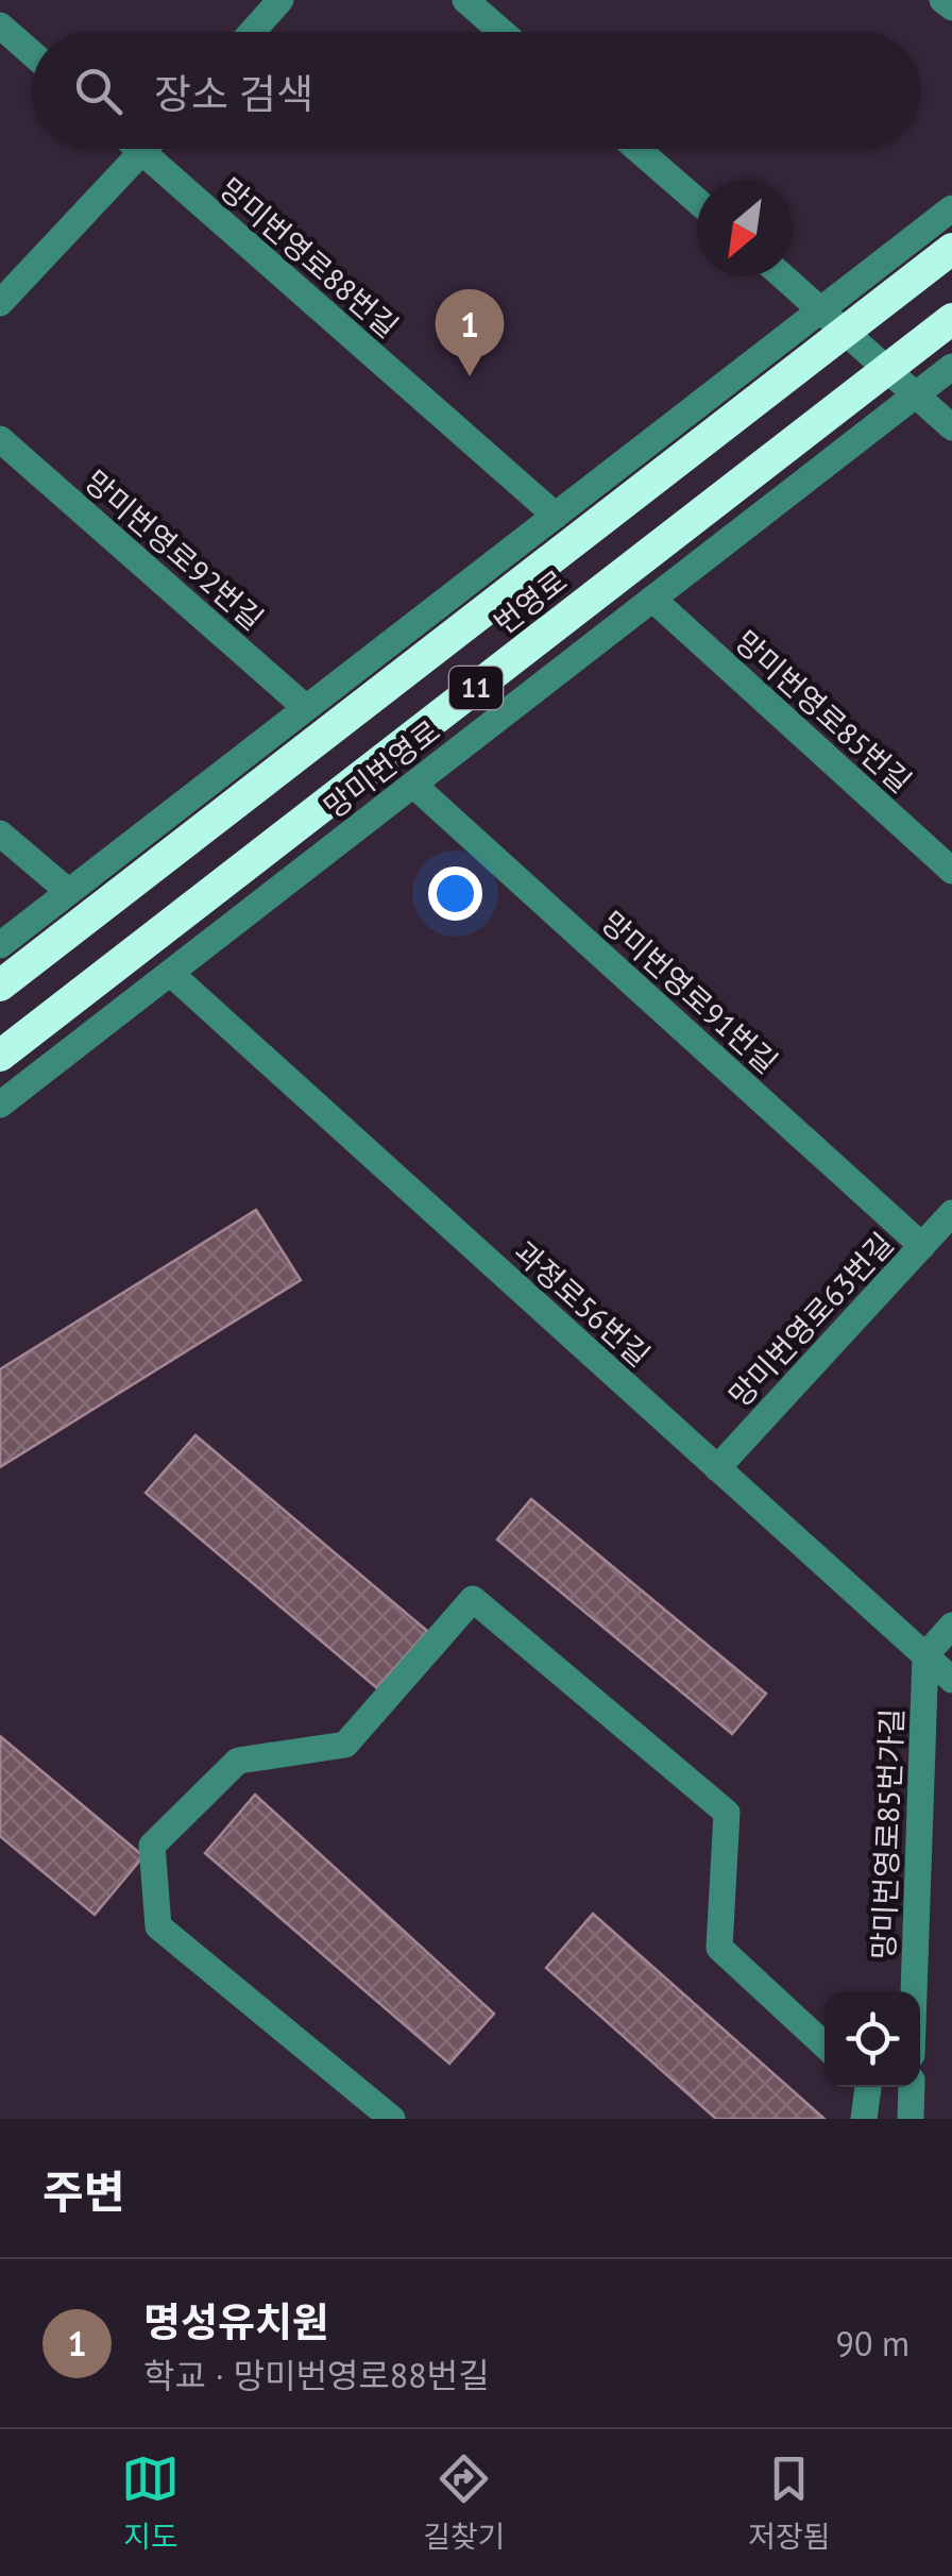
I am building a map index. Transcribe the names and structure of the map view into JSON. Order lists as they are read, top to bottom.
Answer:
{
  "streets": {
    "highway": ["번영로", "11"],
    "street": [
      "망미번영로88번길",
      "망미번영로92번길",
      "망미번영로85번길",
      "망미번영로",
      "망미번영로91번길",
      "과정로56번길",
      "망미번영로63번길",
      "망미번영로85번가길"
    ]
  },
  "crossings": [
    ["망미번영로85번길", "망미번영로"],
    ["망미번영로", "망미번영로91번길"],
    ["망미번영로", "과정로56번길"],
    ["망미번영로91번길", "망미번영로63번길"],
    ["과정로56번길", "망미번영로63번길"],
    ["과정로56번길", "망미번영로85번가길"]
  ],
  "north": "bottom left",
  "page": {
    "search": "장소 검색",
    "pins": "1",
    "heading": "주변",
    "list": [
      {
        "mark": "1",
        "name": "명성유치원",
        "note": "학교 · 망미번영로88번길",
        "value": "90 m"
      }
    ],
    "nav": ["지도", "길찾기", "저장됨"]
  }
}
